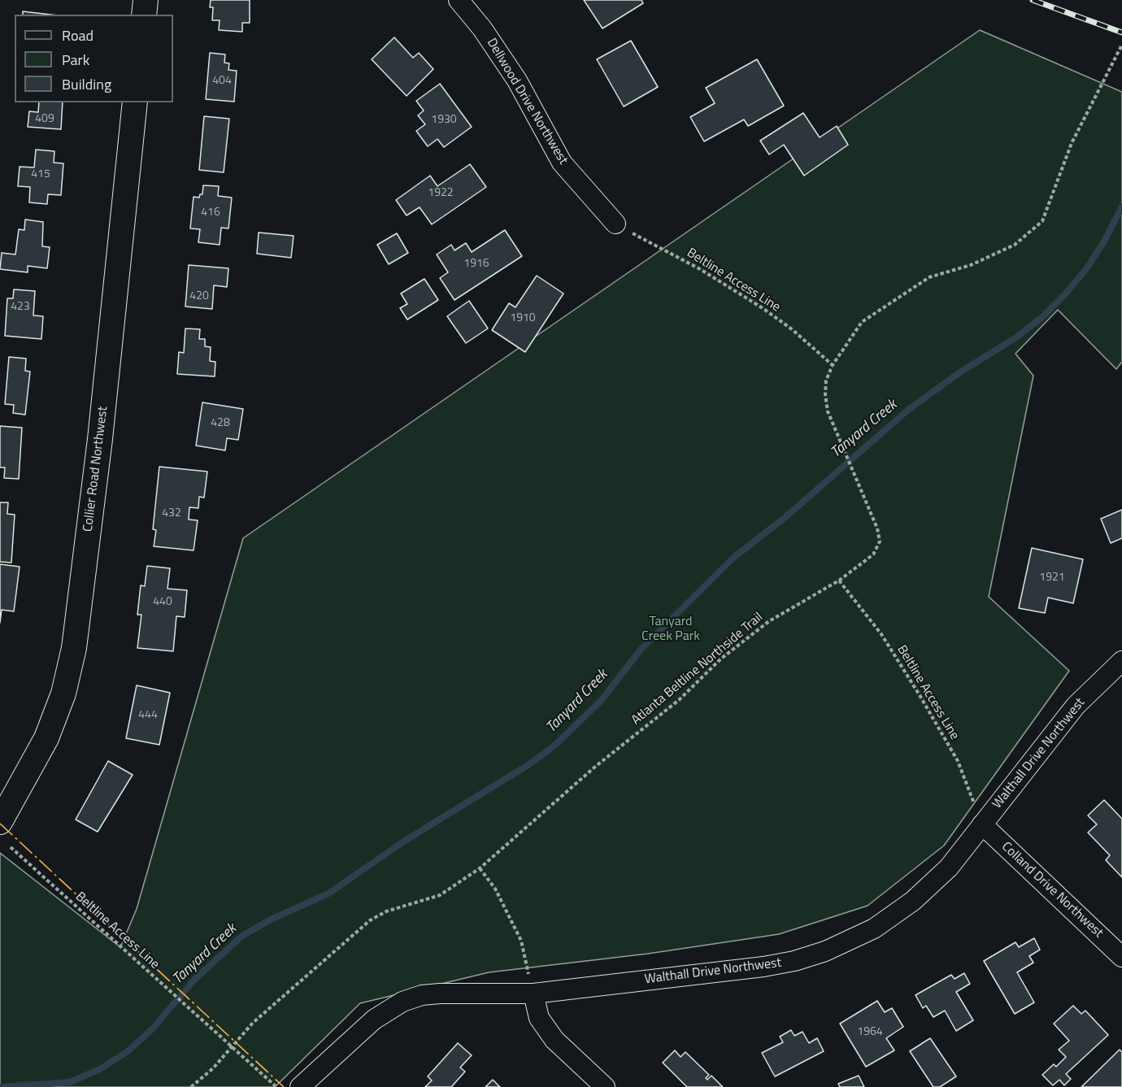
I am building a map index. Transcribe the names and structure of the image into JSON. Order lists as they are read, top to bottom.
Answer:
{
  "streets": {
    "street": [
      "Dellwood Drive Northwest",
      "Collier Road Northwest",
      "Walthall Drive Northwest",
      "Colland Drive Northwest"
    ],
    "path": ["Beltline Access Line", "Atlanta Beltline Northside Trail"]
  },
  "crossings": [
    ["Dellwood Drive Northwest", "Beltline Access Line"],
    ["Beltline Access Line", "Atlanta Beltline Northside Trail"],
    ["Beltline Access Line", "Walthall Drive Northwest"],
    ["Beltline Access Line", "Colland Drive Northwest"],
    ["Walthall Drive Northwest", "Colland Drive Northwest"]
  ],
  "water": ["Tanyard Creek"],
  "parks": ["Tanyard Creek Park"],
  "house_numbers": [
    "404",
    "409",
    "1930",
    "415",
    "1922",
    "416",
    "1916",
    "420",
    "423",
    "1910",
    "428",
    "432",
    "1921",
    "440",
    "444",
    "1964"
  ],
  "legend": ["Road", "Park", "Building"]
}
